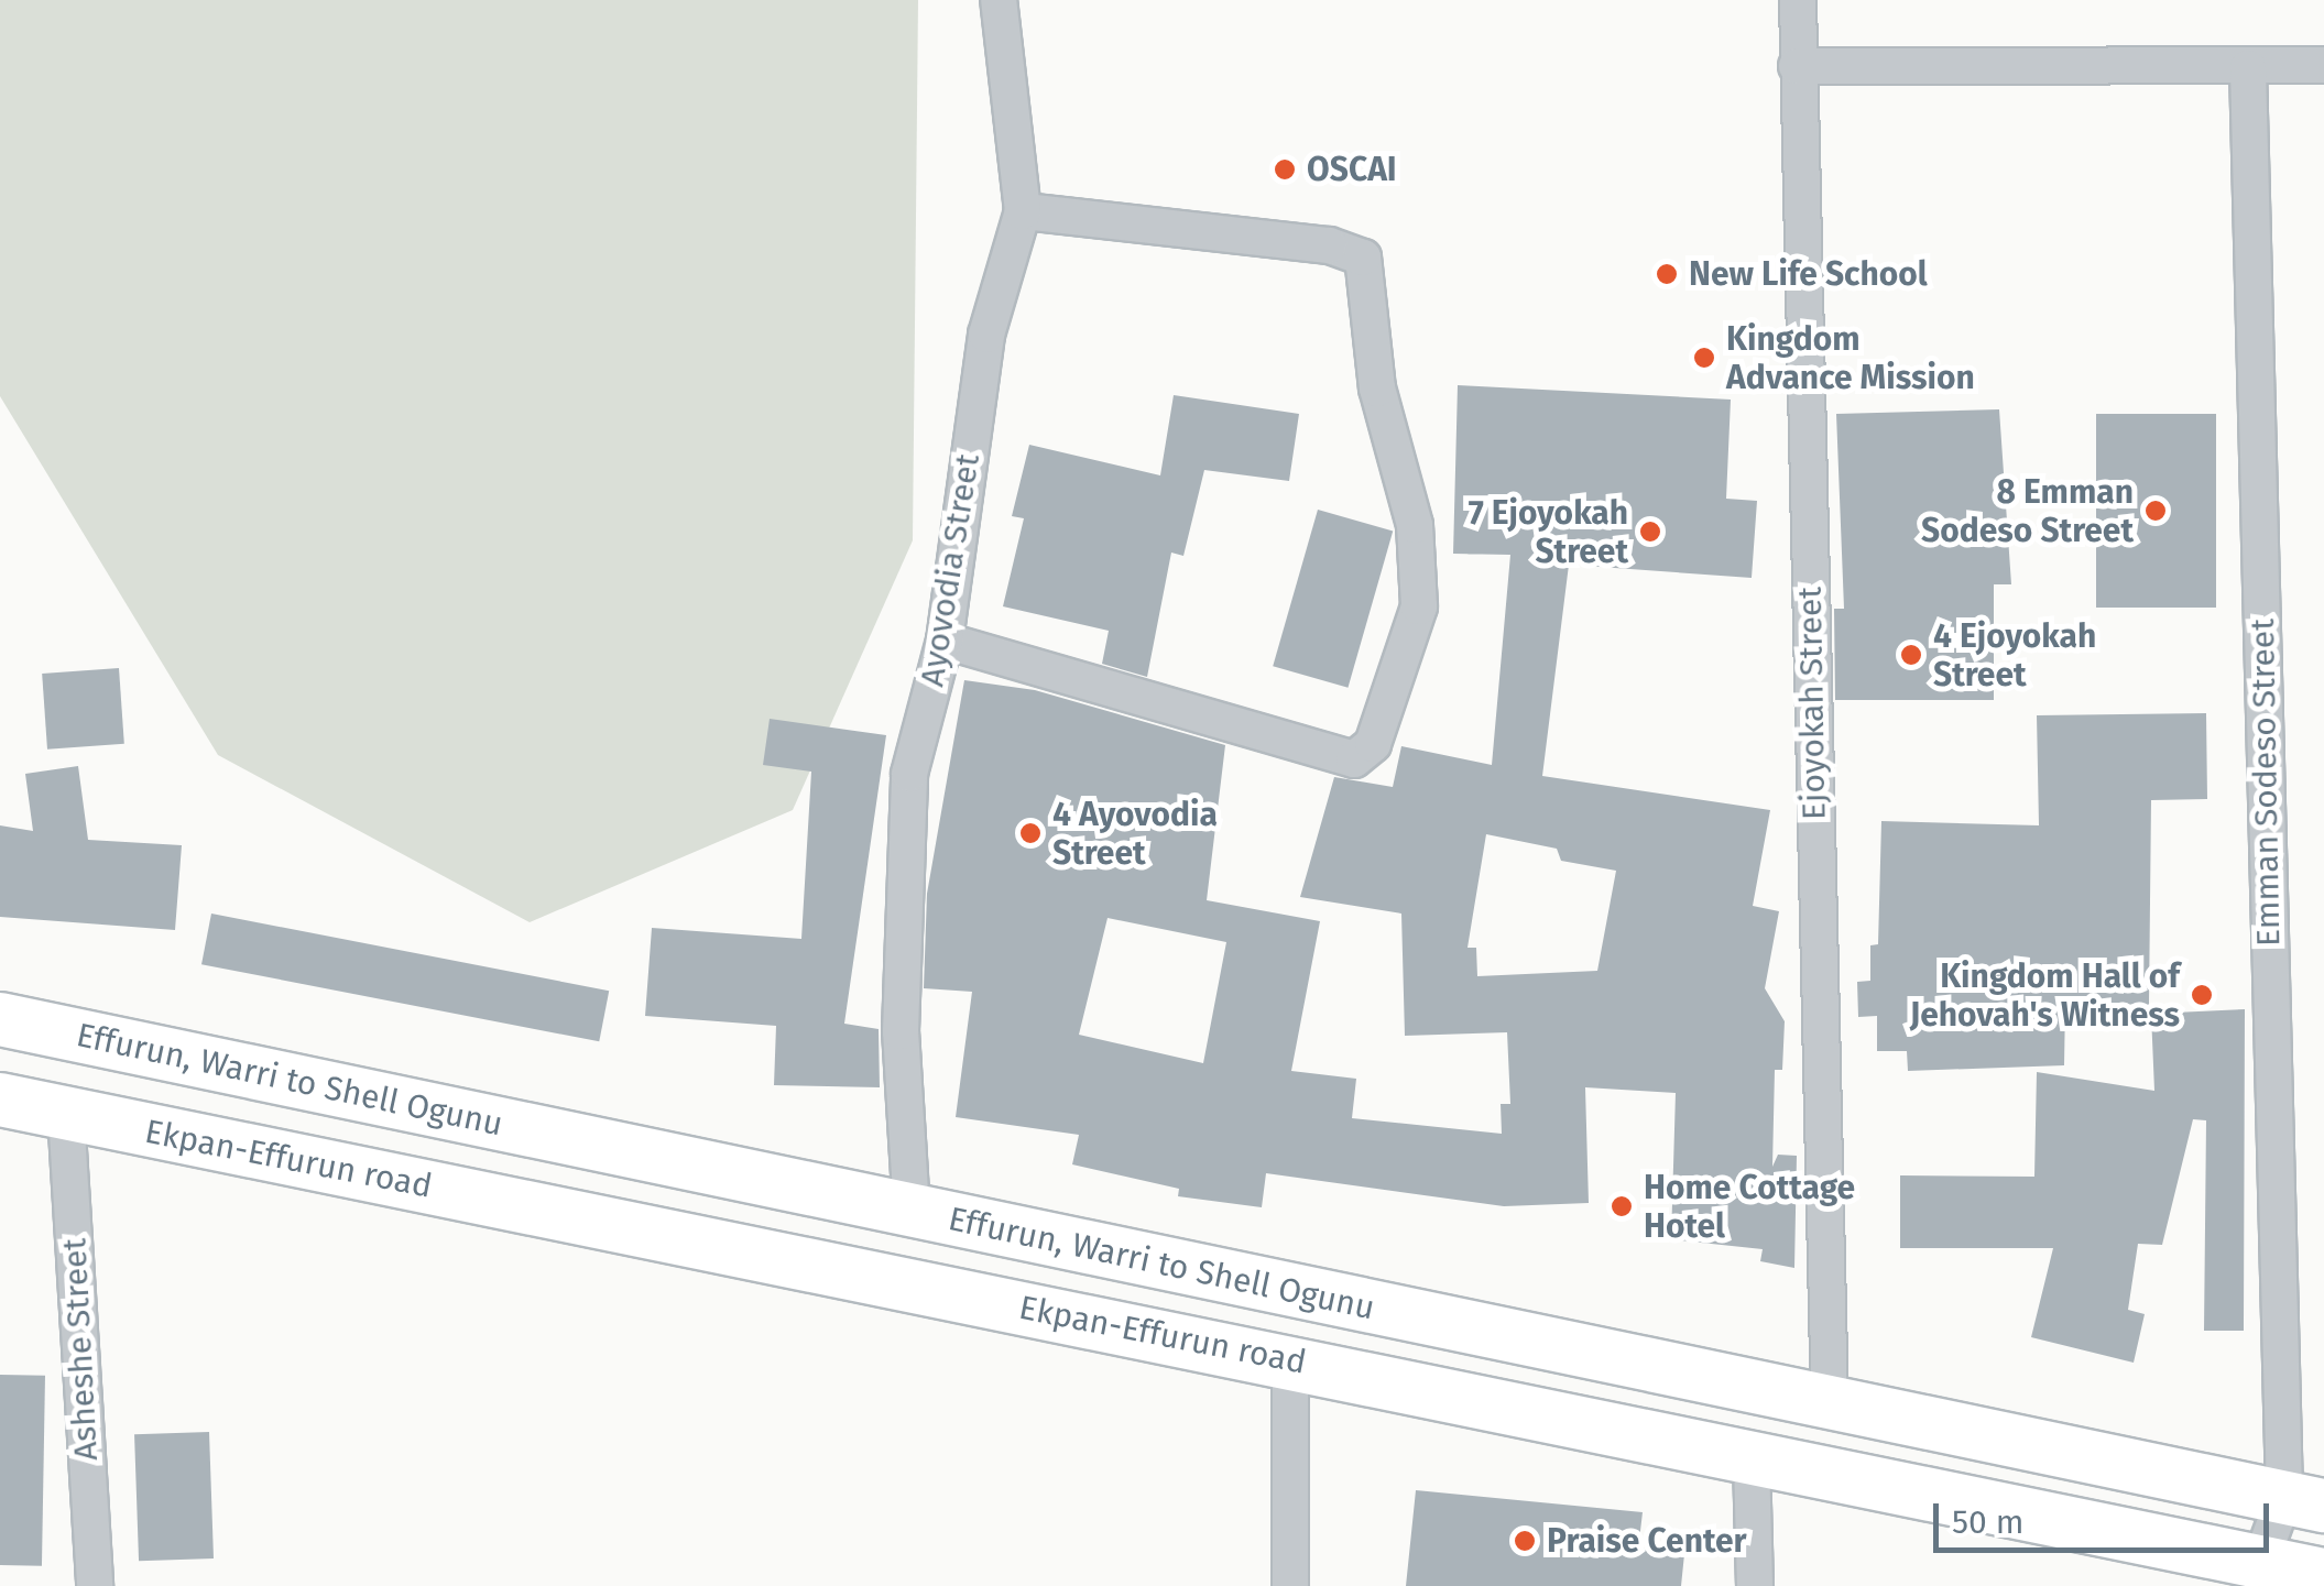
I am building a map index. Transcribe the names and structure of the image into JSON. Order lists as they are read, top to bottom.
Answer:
{
  "streets": {
    "main road": ["Effurun, Warri to Shell Ogunu", "Ekpan-Effurun road"],
    "street": [
      "Ayovodia Street",
      "Ejoyokah Street",
      "Emman Sodeso Street",
      "Asheshe Street"
    ]
  },
  "crossings": [
    ["Ayovodia Street", "Effurun, Warri to Shell Ogunu"],
    ["Ejoyokah Street", "Effurun, Warri to Shell Ogunu"],
    ["Emman Sodeso Street", "Effurun, Warri to Shell Ogunu"],
    ["Ekpan-Effurun road", "Asheshe Street"]
  ],
  "places": [
    "OSCAI",
    "New Life School",
    "Kingdom Advance Mission",
    "8 Emman Sodeso Street",
    "7 Ejoyokah Street",
    "4 Ejoyokah Street",
    "4 Ayovodia Street",
    "Kingdom Hall of Jehovah's Witness",
    "Home Cottage Hotel",
    "Praise Center"
  ],
  "scale_bar": "50 m"
}
